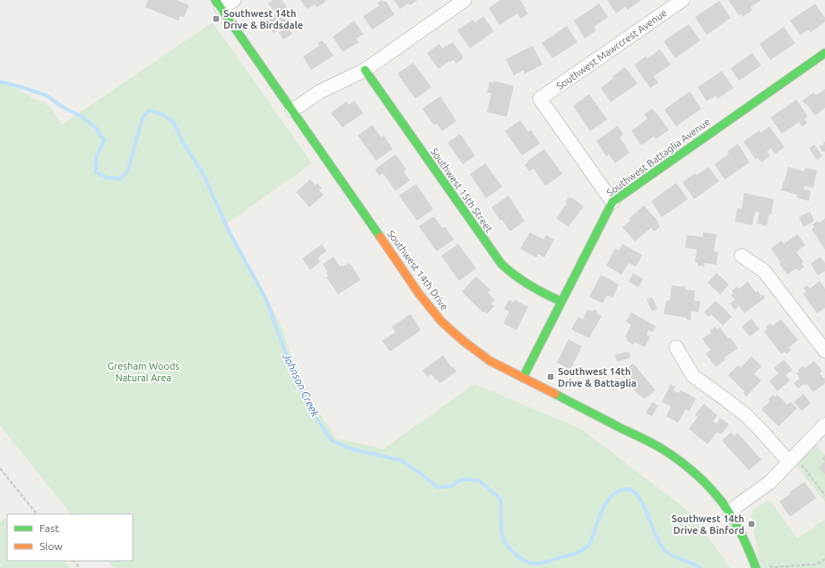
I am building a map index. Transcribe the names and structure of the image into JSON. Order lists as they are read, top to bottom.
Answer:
{
  "streets": {
    "street": [
      "Southwest Mawrcrest Avenue",
      "Southwest Battaglia Avenue",
      "Southwest 15th Street",
      "Southwest 14th Drive"
    ]
  },
  "crossings": [
    ["Southwest Mawrcrest Avenue", "Southwest Battaglia Avenue"],
    ["Southwest Battaglia Avenue", "Southwest 15th Street"],
    ["Southwest Battaglia Avenue", "Southwest 14th Drive"]
  ],
  "water": ["Johnson Creek"],
  "parks": ["Gresham Woods Natural Area"],
  "places": {
    "transit": ["Southwest 14th Drive & Birdsdale", "Southwest 14th Drive & Battaglia", "Southwest 14th Drive & Binford"]
  },
  "legend": ["Fast", "Slow"]
}
